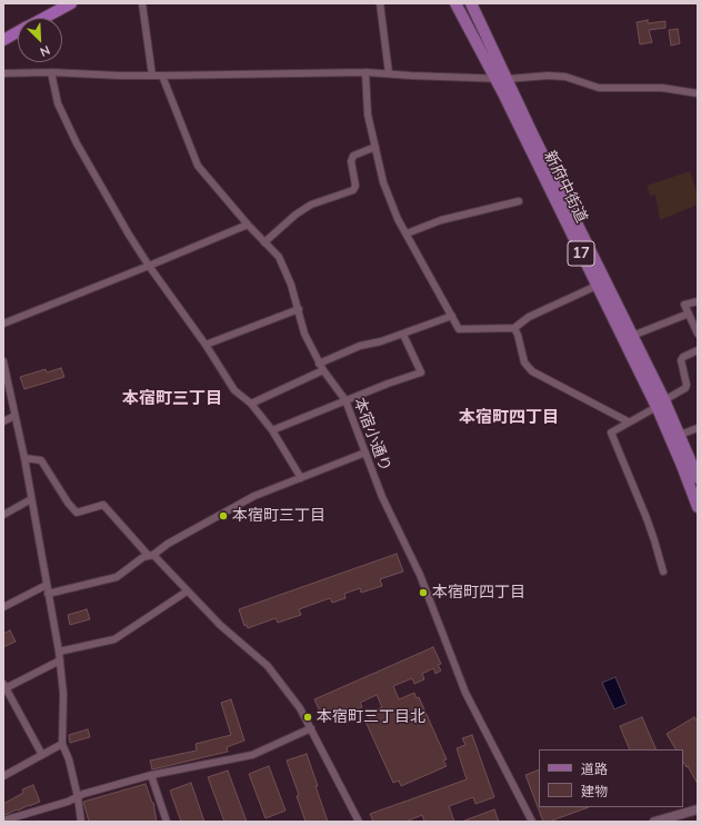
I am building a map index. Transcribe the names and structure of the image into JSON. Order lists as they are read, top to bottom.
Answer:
{
  "streets": {
    "main road": ["新府中街道", "17"],
    "street": ["本宿小通り"]
  },
  "districts": ["本宿町三丁目", "本宿町四丁目"],
  "places": ["本宿町三丁目", "本宿町四丁目", "本宿町三丁目北"],
  "legend": ["道路", "建物"],
  "north": "bottom right"
}
